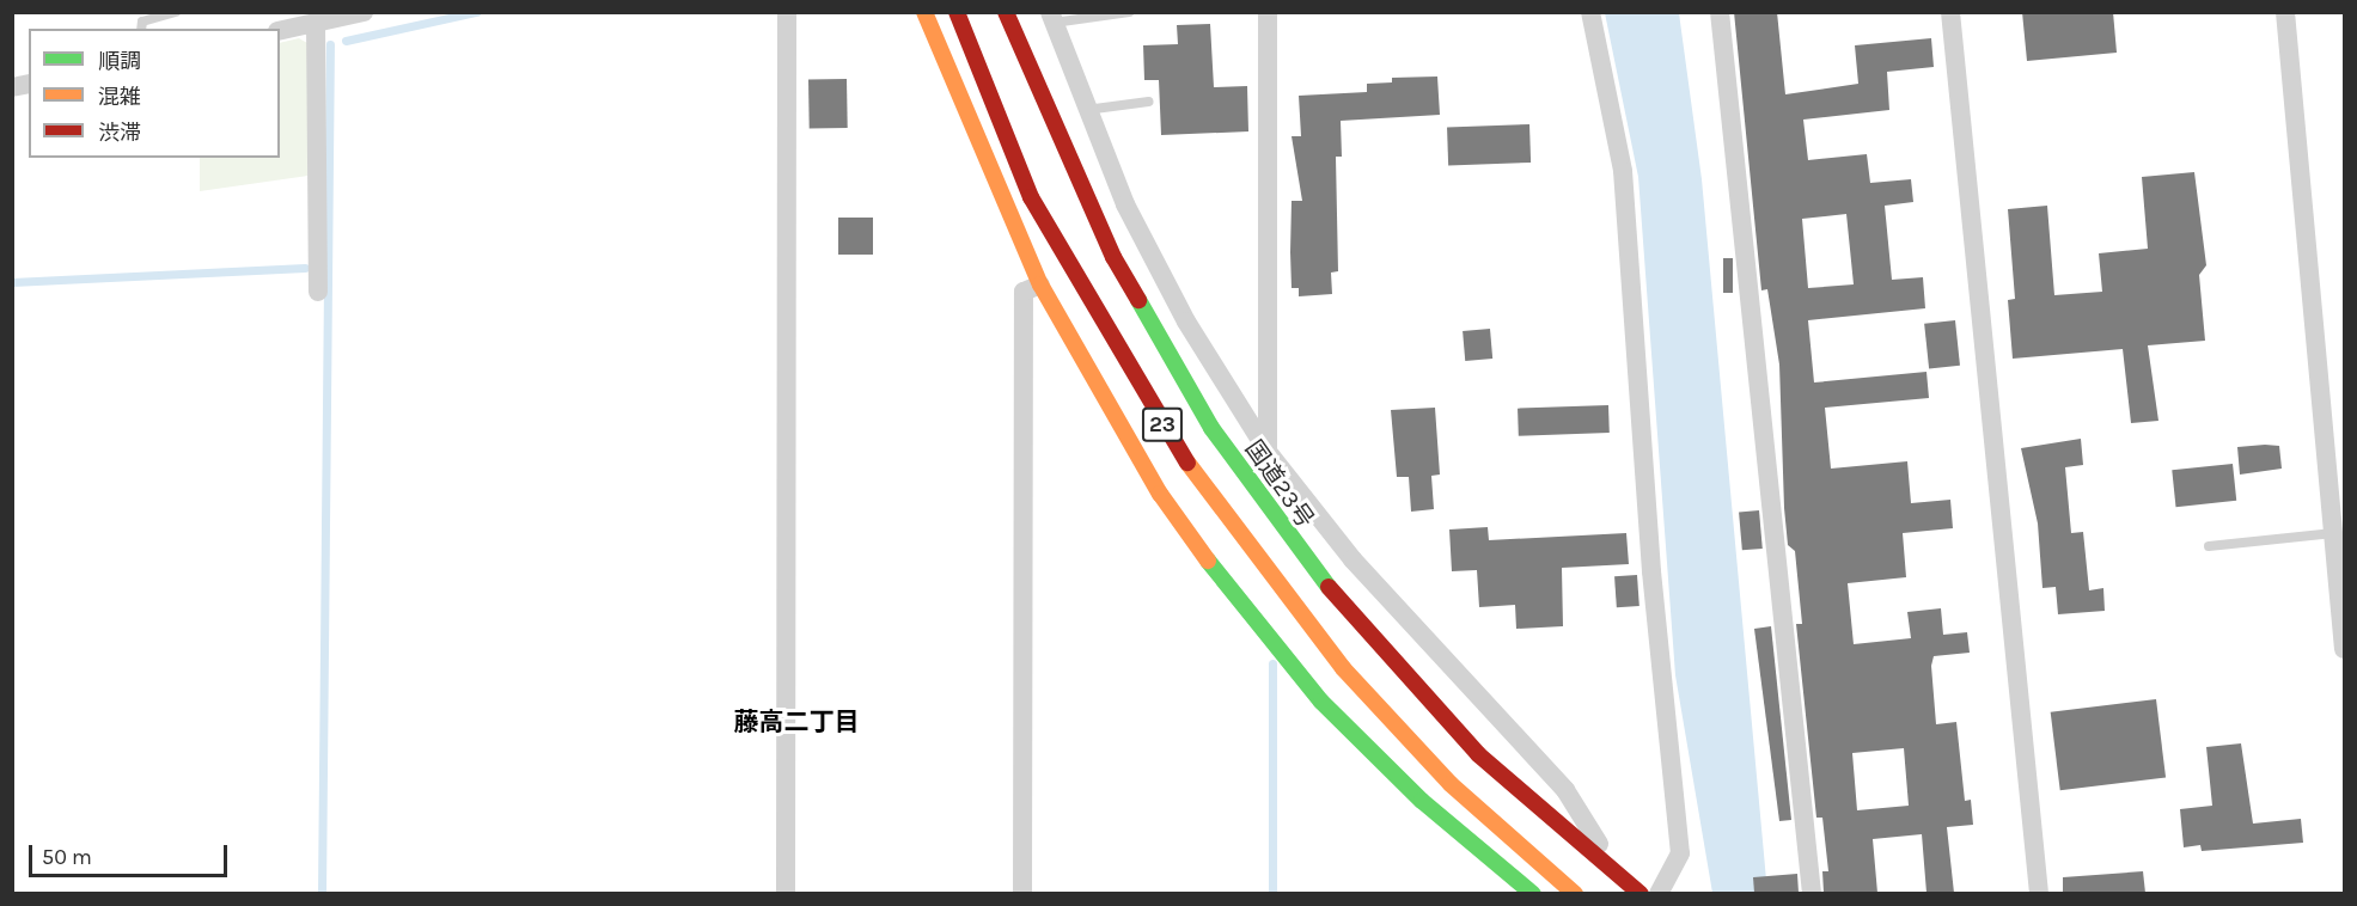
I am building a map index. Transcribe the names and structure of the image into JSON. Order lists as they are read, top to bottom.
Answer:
{
  "streets": {
    "main road": ["23", "国道23号"]
  },
  "districts": ["藤高二丁目"],
  "legend": ["順調", "混雑", "渋滞"],
  "scale_bar": "50 m"
}
